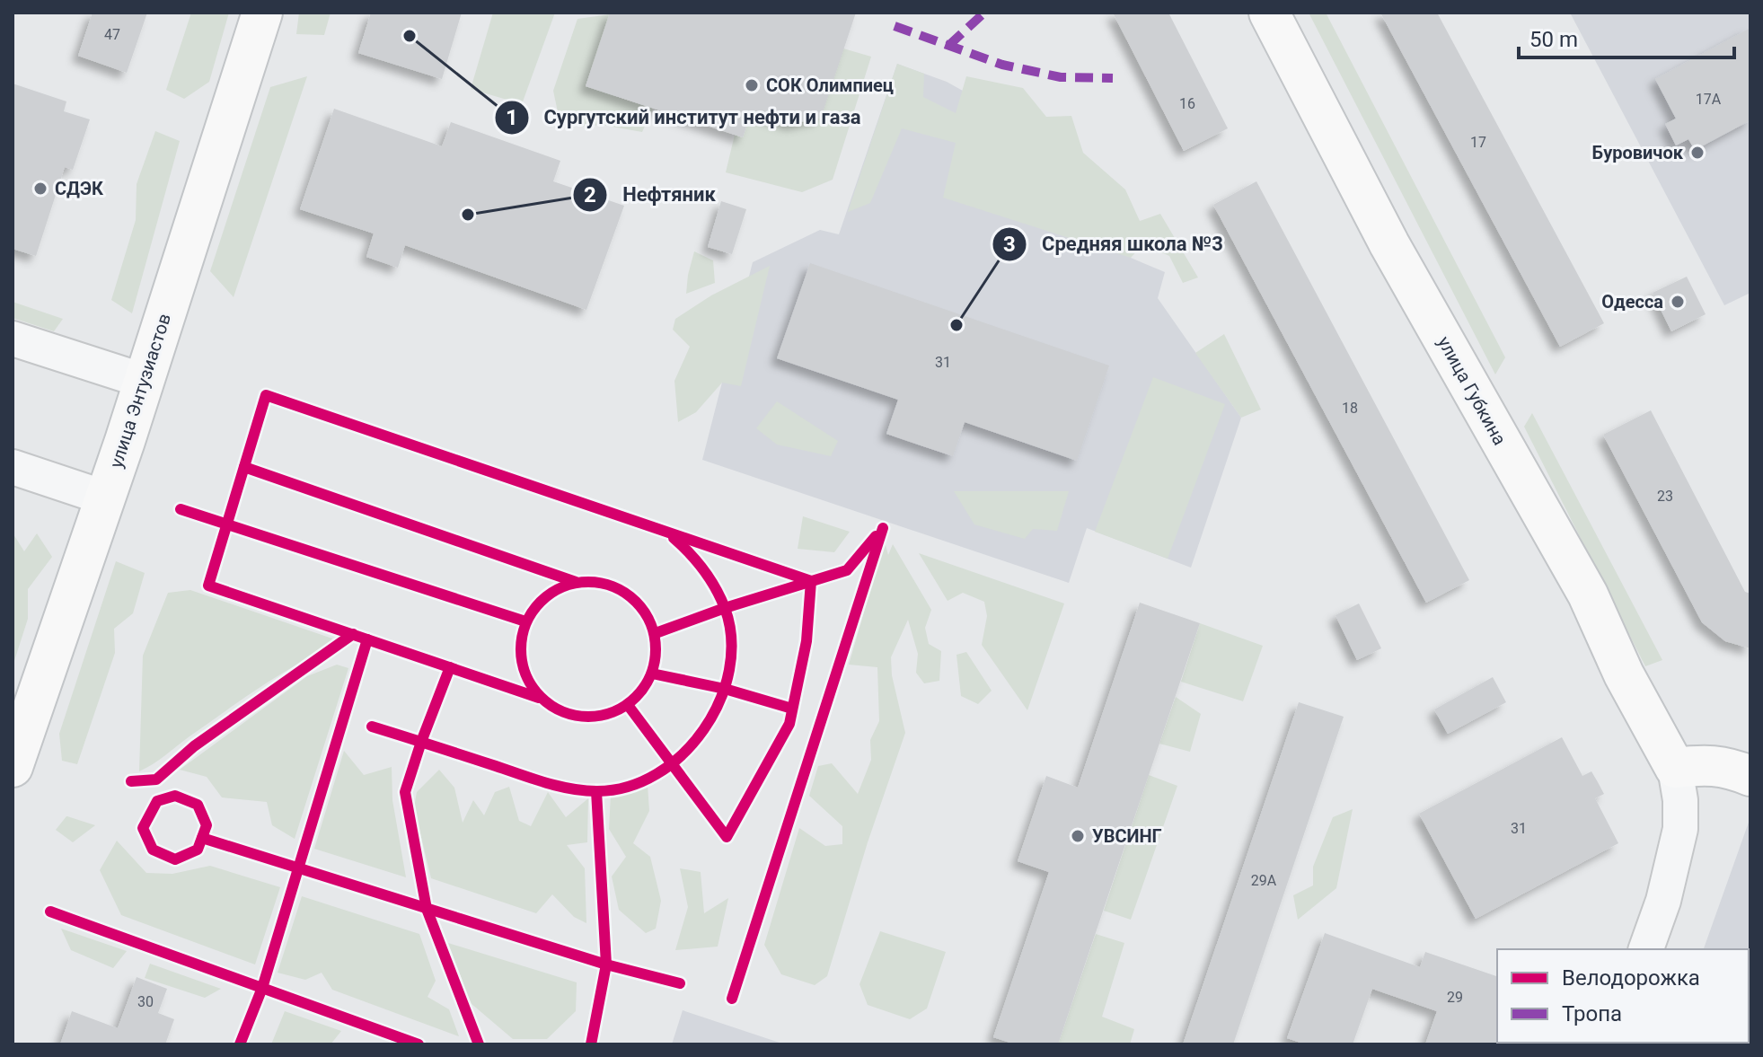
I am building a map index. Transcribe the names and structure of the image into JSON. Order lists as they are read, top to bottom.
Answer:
{
  "streets": {
    "main road": ["улица Энтузиастов", "улица Губкина"]
  },
  "places": [
    "Сургутский институт нефти и газа",
    "СОК Олимпиец",
    "Буровичок",
    "СДЭК",
    "Нефтяник",
    "Одесса",
    "Средняя школа №3",
    "УВСИНГ"
  ],
  "house_numbers": [
    "47",
    "17А",
    "16",
    "17",
    "31",
    "18",
    "23",
    "31",
    "29А",
    "29",
    "30"
  ],
  "legend": ["Велодорожка", "Тропа"],
  "scale_bar": "50 m"
}
